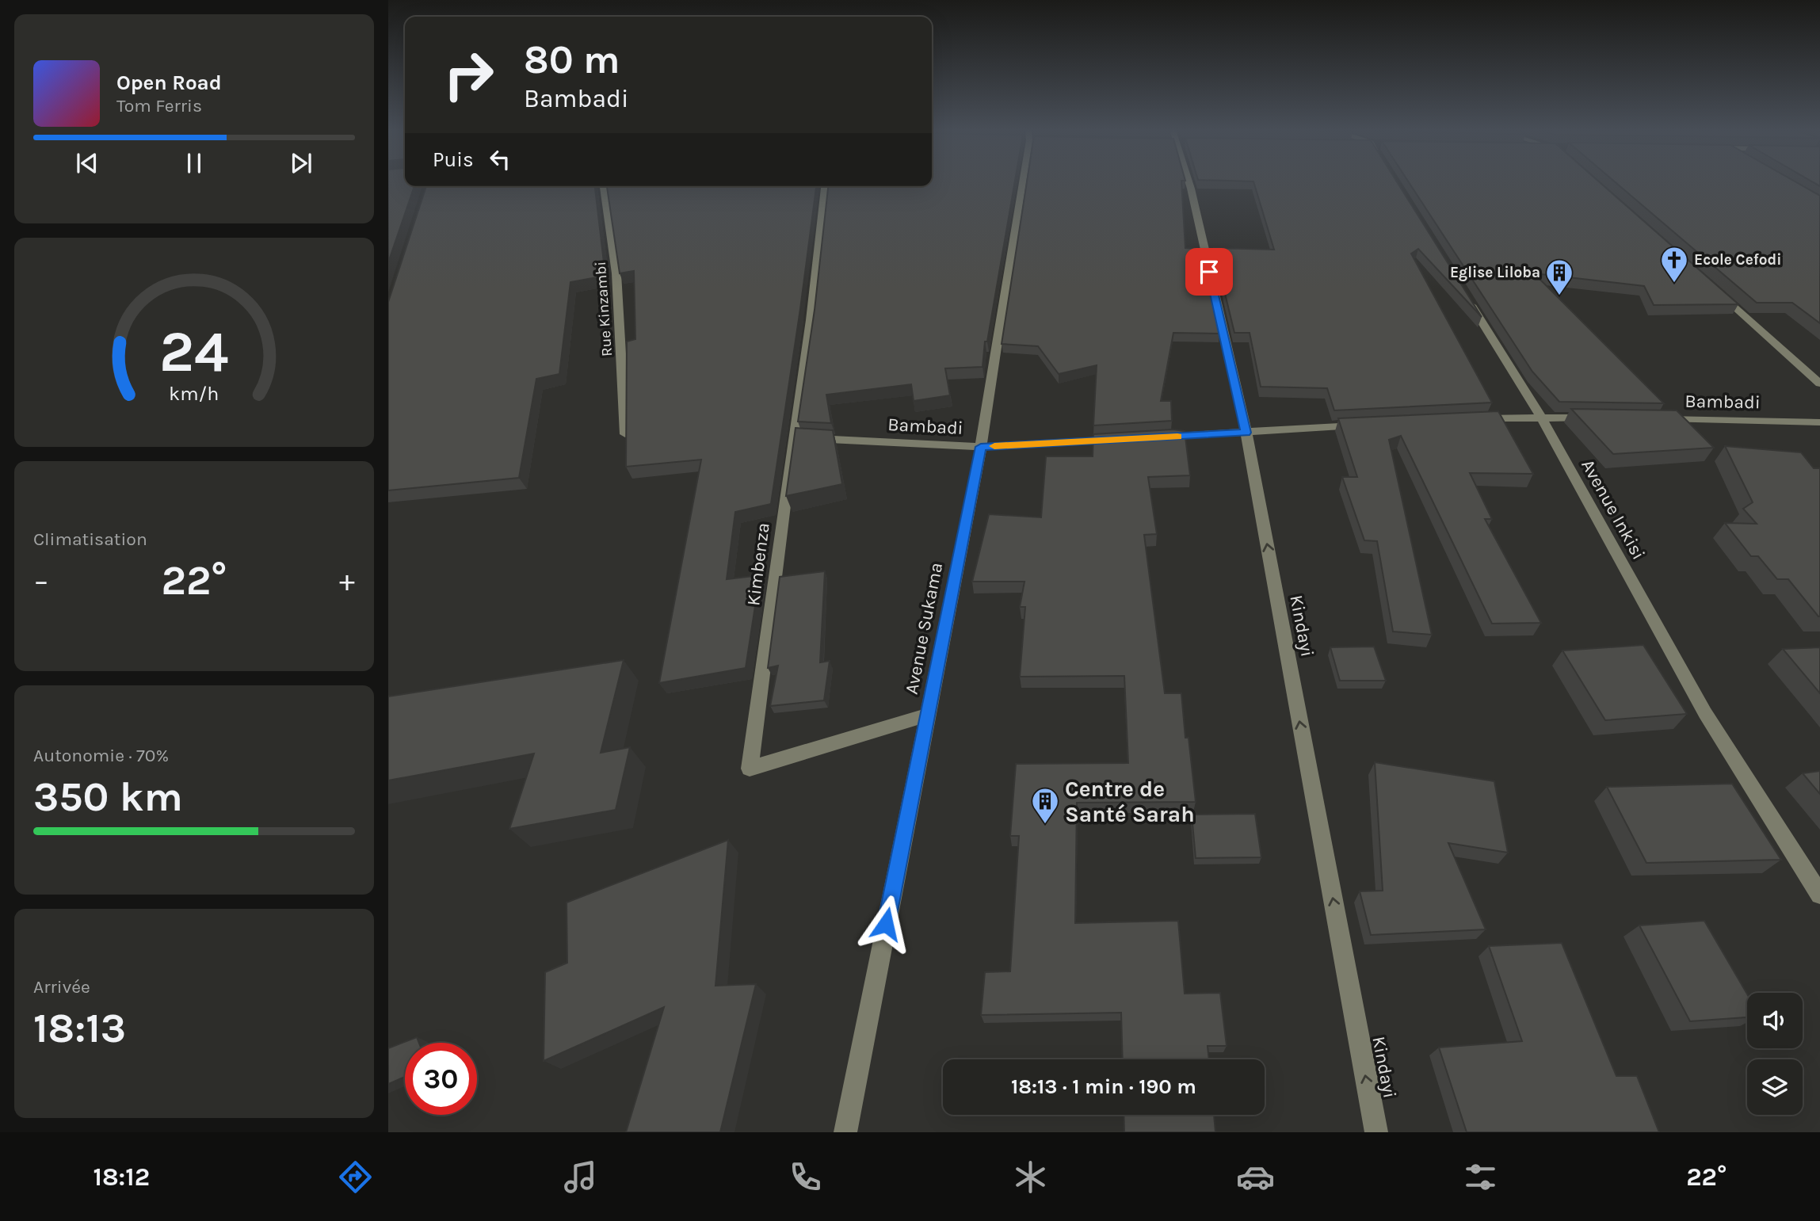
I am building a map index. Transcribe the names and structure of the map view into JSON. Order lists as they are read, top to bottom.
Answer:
{
  "streets": {
    "street": [
      "Rue Kinzambi",
      "Bambadi",
      "Avenue Inkisi",
      "Kimbenza",
      "Kindayi",
      "Avenue Sukama"
    ]
  },
  "crossings": [
    ["Bambadi", "Kimbenza"],
    ["Bambadi", "Avenue Sukama"],
    ["Kimbenza", "Avenue Sukama"]
  ],
  "one_way": ["Kindayi"],
  "places": {
    "church": ["Ecole Cefodi"],
    "building": ["Eglise Liloba", "Centre de Santé Sarah"]
  },
  "page": {
    "turn": ["80 m", "Bambadi"],
    "song": ["Open Road", "Tom Ferris"],
    "then": "Puis",
    "tile": [
      "Climatisation",
      ["Autonomie · 70%", "350 km"],
      ["Arrivée", "18:13"]
    ],
    "heat": ["−", "22°", "+"],
    "limit": "30",
    "trip": "18:13 · 1 min · 190 m",
    "tabs": ["18:12", "22°"],
    "gauge": ["24", "km/h"]
  }
}
